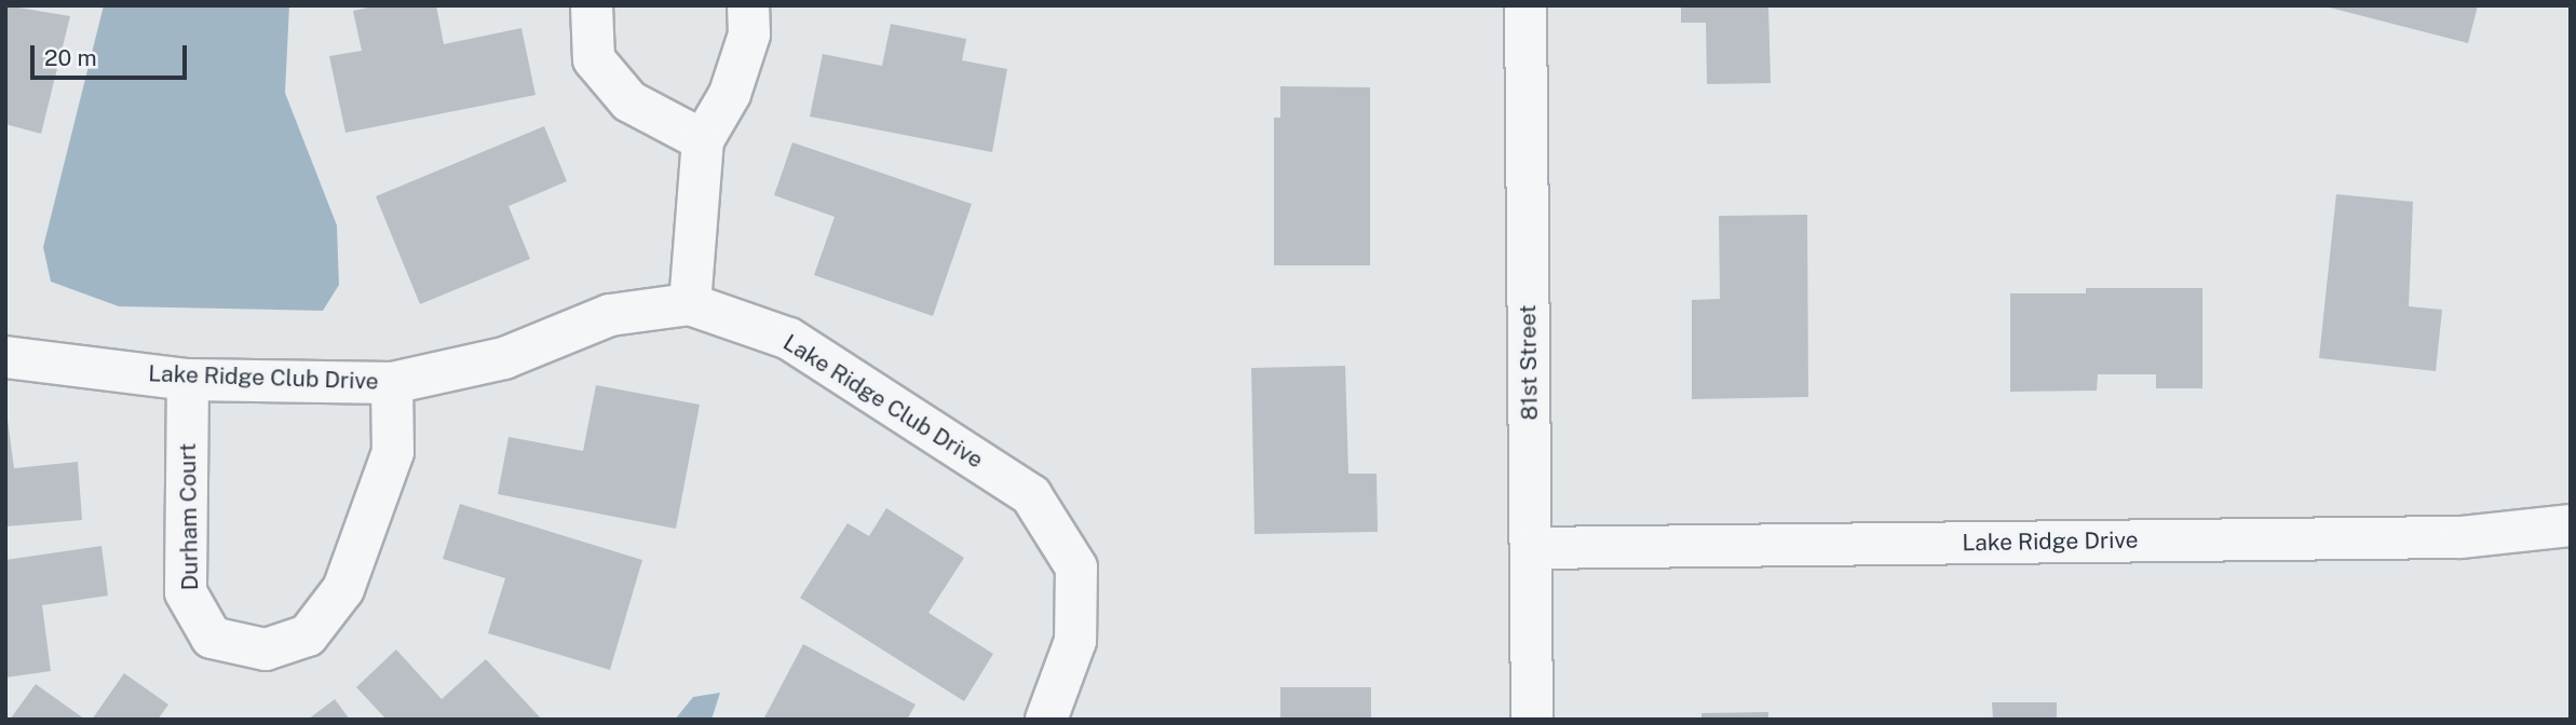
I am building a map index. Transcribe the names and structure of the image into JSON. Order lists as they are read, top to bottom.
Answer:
{
  "streets": {
    "street": [
      "81st Street",
      "Lake Ridge Club Drive",
      "Durham Court",
      "Lake Ridge Drive"
    ]
  },
  "crossings": [
    ["81st Street", "Lake Ridge Drive"],
    ["Lake Ridge Club Drive", "Durham Court"]
  ],
  "scale_bar": "20 m"
}
